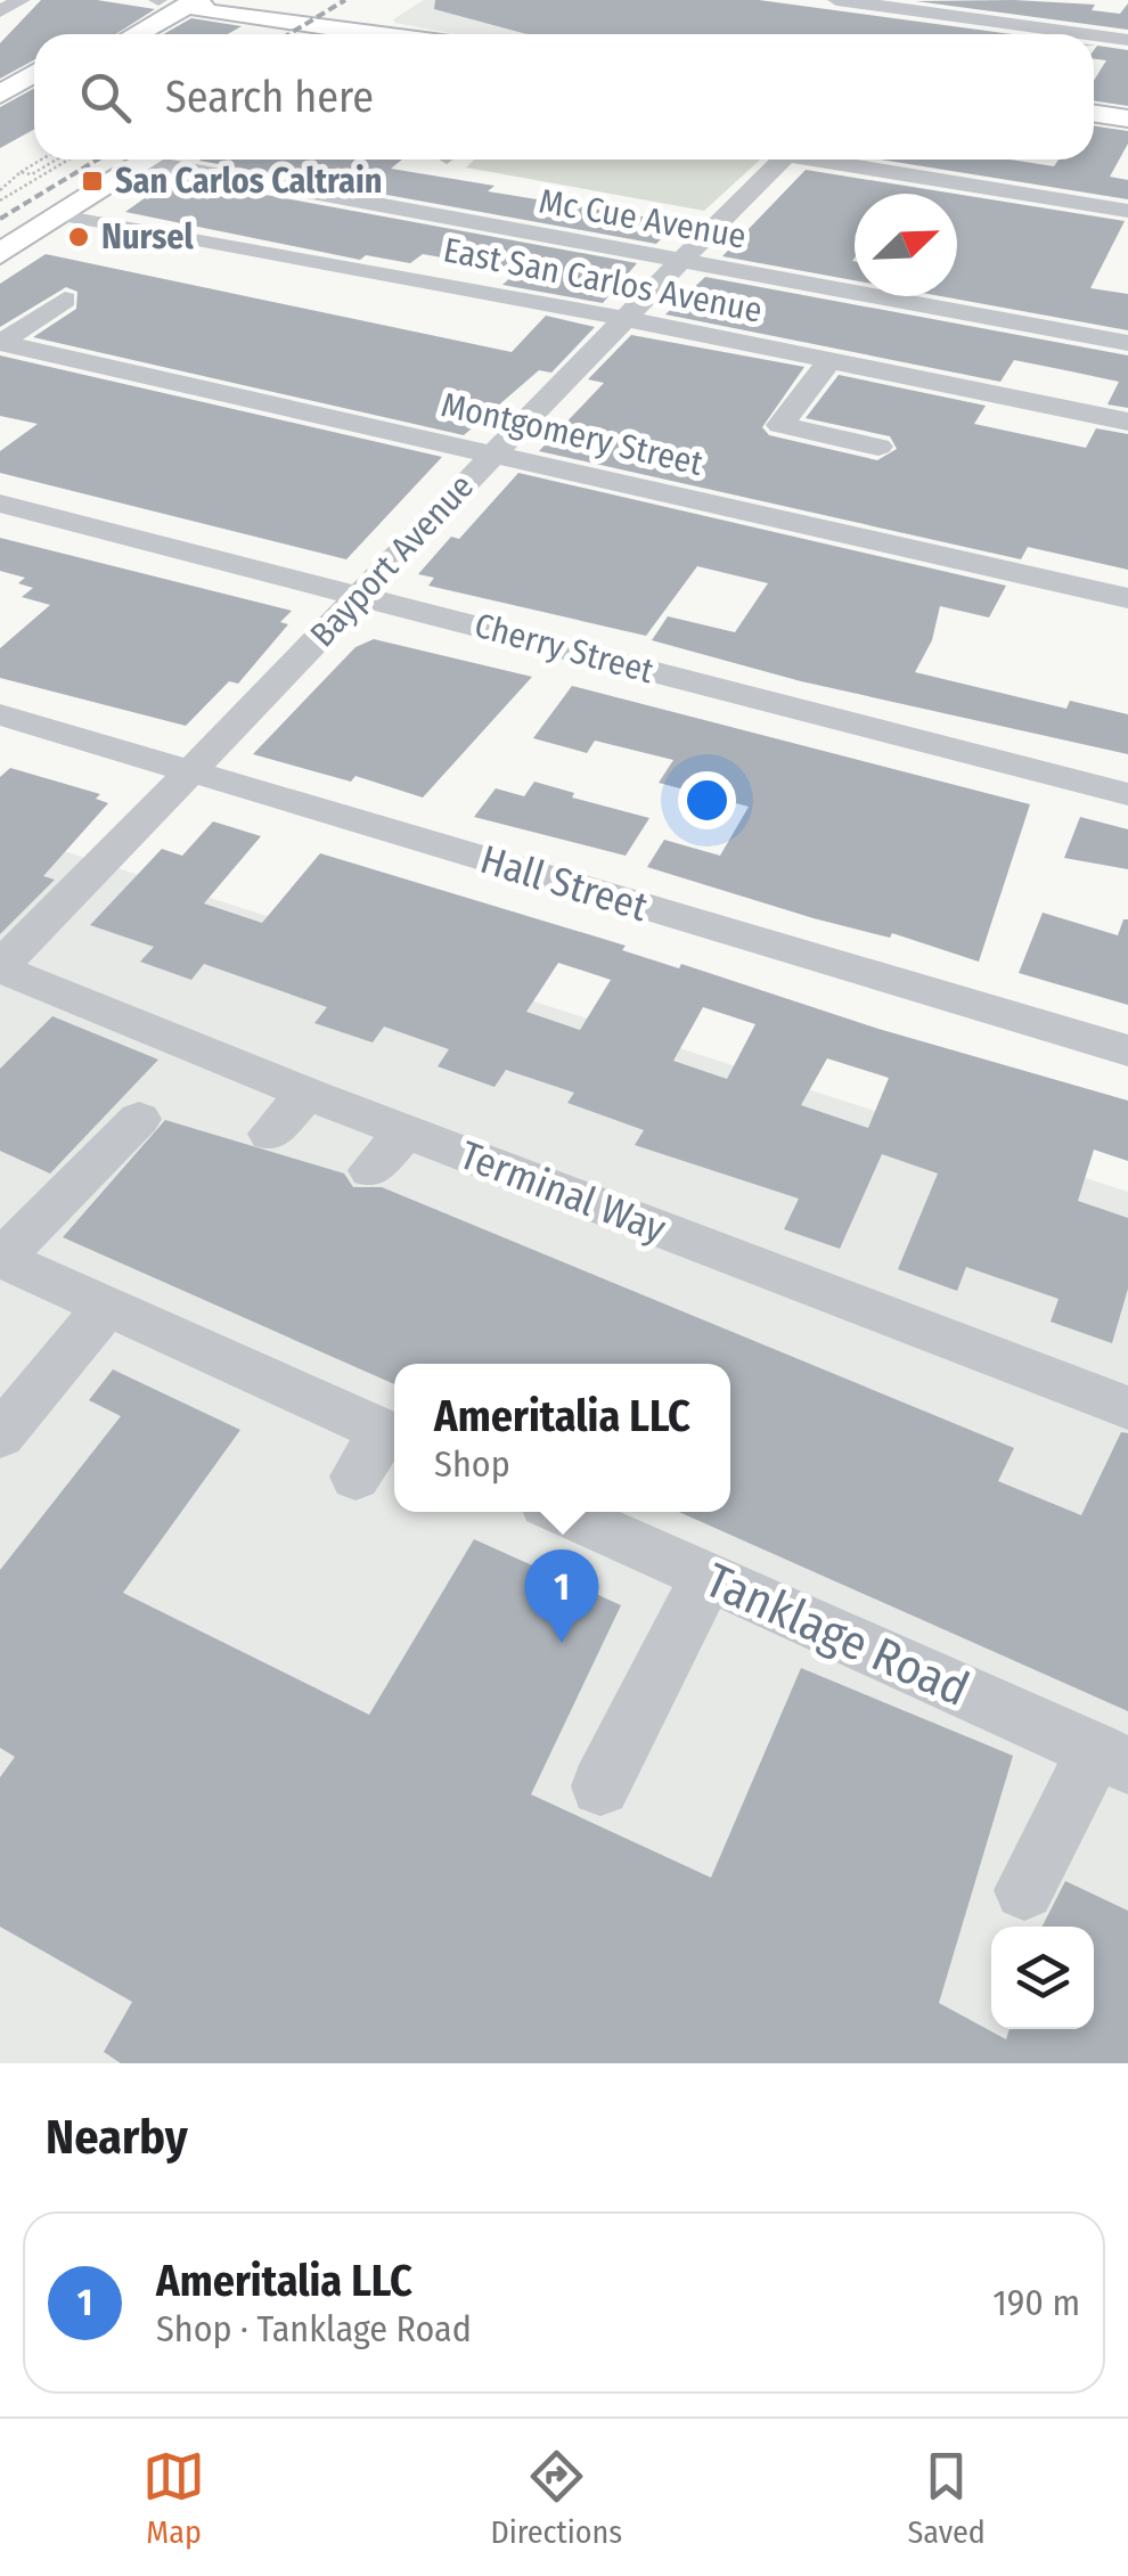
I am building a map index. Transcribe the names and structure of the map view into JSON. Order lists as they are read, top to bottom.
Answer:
{
  "streets": {
    "street": [
      "Mc Cue Avenue",
      "East San Carlos Avenue",
      "Montgomery Street",
      "Bayport Avenue",
      "Cherry Street",
      "Hall Street",
      "Terminal Way",
      "Tanklage Road"
    ]
  },
  "crossings": [
    ["Mc Cue Avenue", "Bayport Avenue"],
    ["East San Carlos Avenue", "Bayport Avenue"],
    ["Montgomery Street", "Bayport Avenue"],
    ["Bayport Avenue", "Cherry Street"],
    ["Bayport Avenue", "Hall Street"],
    ["Bayport Avenue", "Terminal Way"]
  ],
  "places": {
    "transit": ["San Carlos Caltrain"],
    "other": ["Nursel"]
  },
  "north": "top right",
  "page": {
    "search": "Search here",
    "popup": ["Ameritalia LLC", "Shop"],
    "pins": "1",
    "heading": "Nearby",
    "list": [
      {
        "mark": "1",
        "name": "Ameritalia LLC",
        "note": "Shop · Tanklage Road",
        "value": "190 m"
      }
    ],
    "nav": ["Map", "Directions", "Saved"]
  }
}
